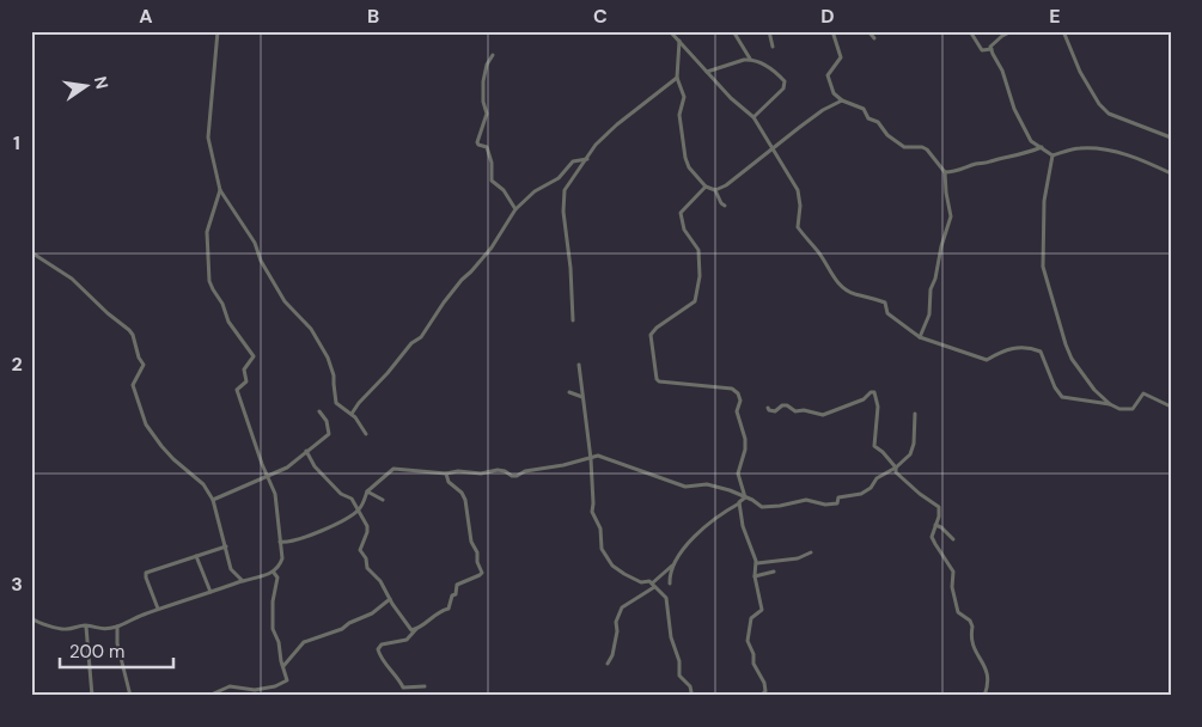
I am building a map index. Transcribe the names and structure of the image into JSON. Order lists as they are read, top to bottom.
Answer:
{
  "scale_bar": "200 m",
  "north": "right",
  "grid": {
    "columns": [
      "A",
      "B",
      "C",
      "D",
      "E"
    ],
    "rows": ["1", "2", "3"]
  }
}
